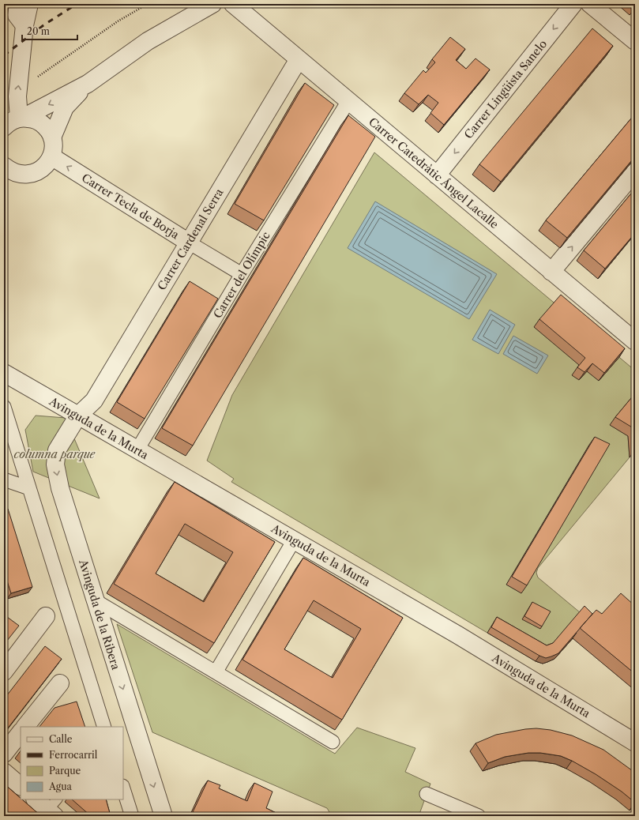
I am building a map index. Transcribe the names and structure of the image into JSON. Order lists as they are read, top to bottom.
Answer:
{
  "streets": {
    "street": [
      "Carrer Lingüista Sanelo",
      "Carrer Catedràtic Ángel Lacalle",
      "Carrer Tecla de Borja",
      "Carrer Cardenal Serra",
      "Carrer del Olímpic",
      "Avinguda de la Murta",
      "Avinguda de la Ribera"
    ]
  },
  "crossings": [
    ["Carrer Lingüista Sanelo", "Carrer Catedràtic Ángel Lacalle"],
    ["Carrer Catedràtic Ángel Lacalle", "Carrer Cardenal Serra"],
    ["Carrer Catedràtic Ángel Lacalle", "Carrer del Olímpic"],
    ["Carrer Tecla de Borja", "Carrer Cardenal Serra"],
    ["Carrer Tecla de Borja", "Carrer del Olímpic"],
    ["Carrer Cardenal Serra", "Avinguda de la Murta"],
    ["Carrer Cardenal Serra", "Avinguda de la Ribera"],
    ["Carrer del Olímpic", "Avinguda de la Murta"],
    ["Avinguda de la Murta", "Avinguda de la Ribera"]
  ],
  "one_way": ["Carrer Tecla de Borja"],
  "parks": ["columna parque"],
  "legend": [
    "Calle",
    "Ferrocarril",
    "Parque",
    "Agua"
  ],
  "scale_bar": "20 m"
}
